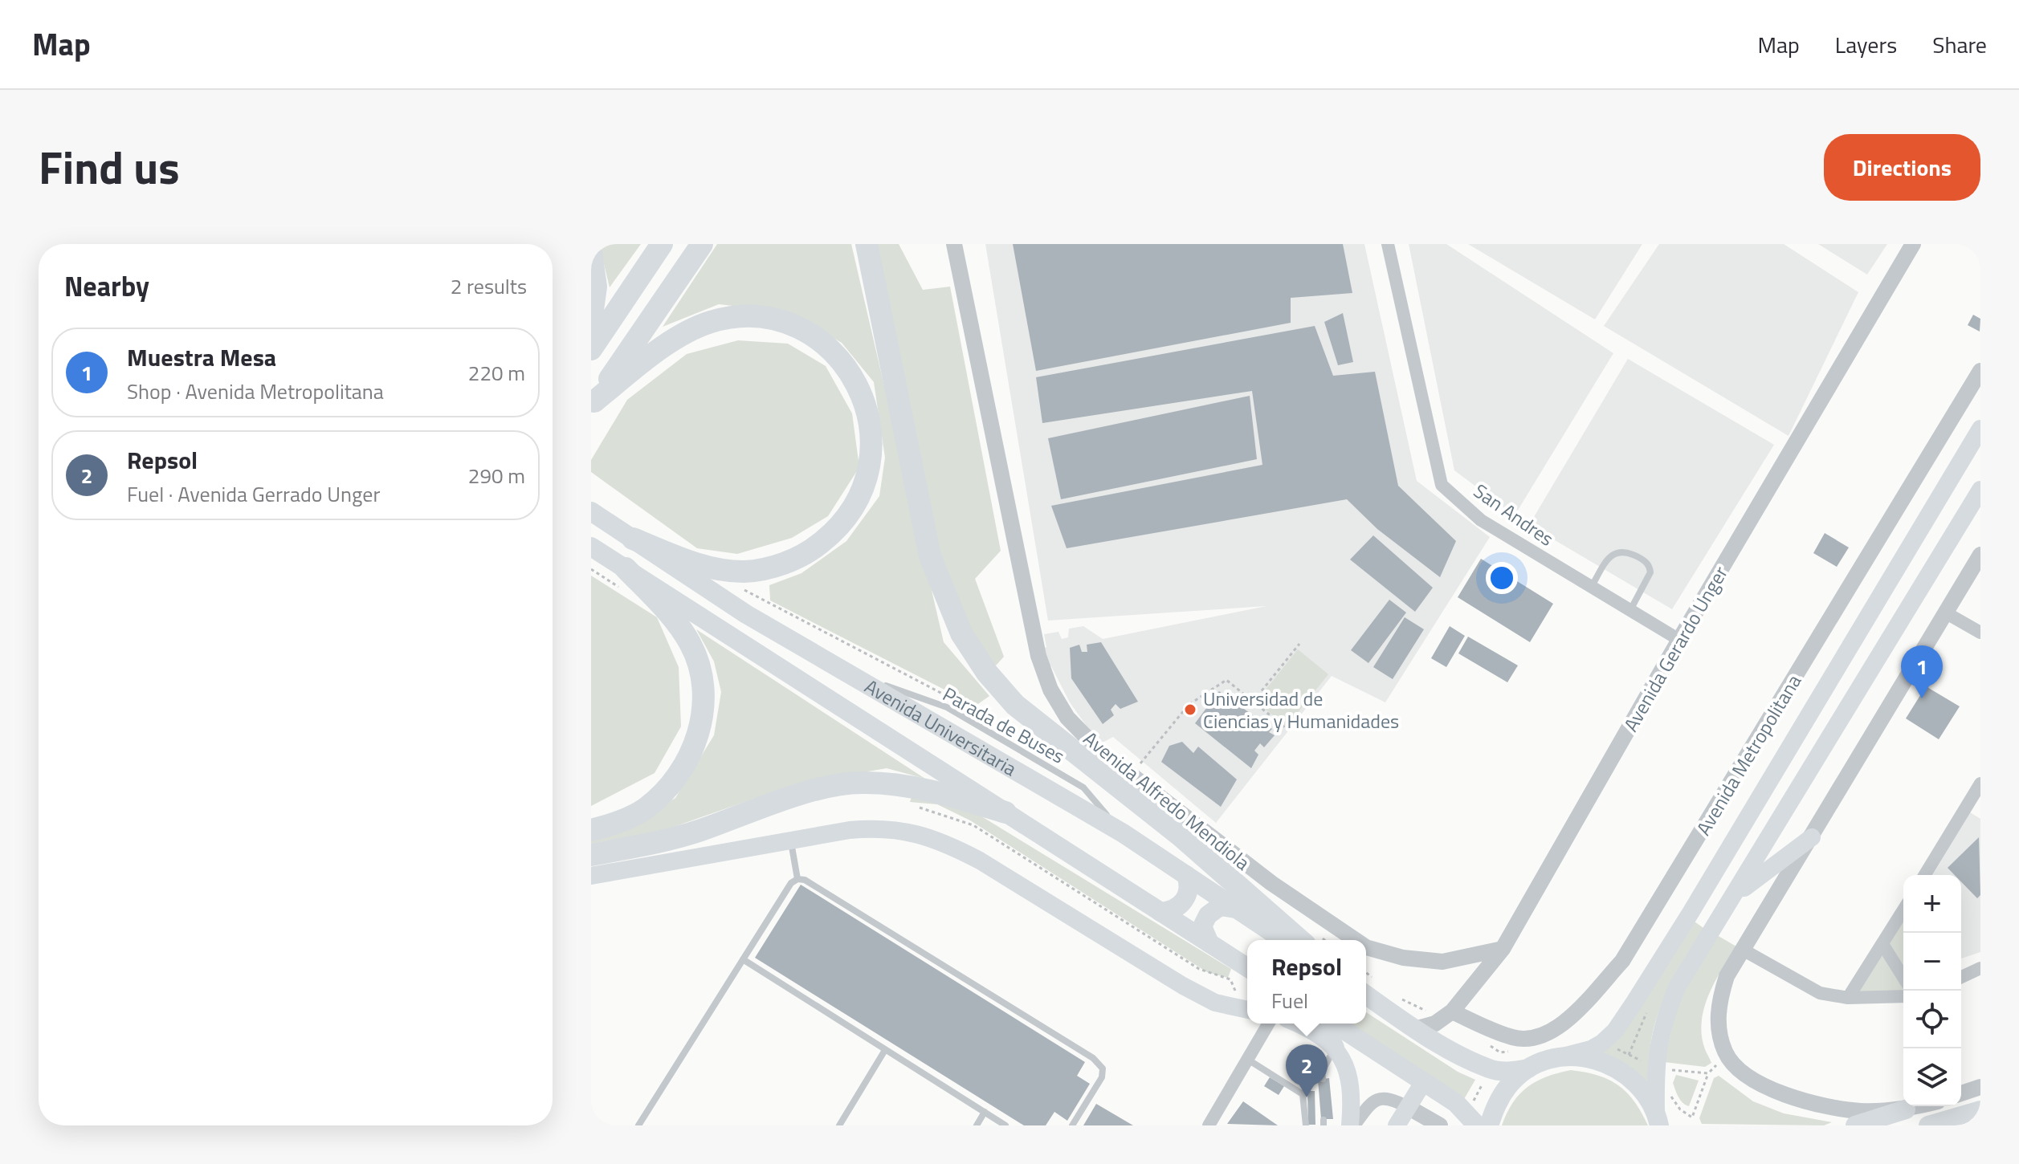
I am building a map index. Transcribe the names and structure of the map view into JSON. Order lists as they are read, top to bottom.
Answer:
{
  "streets": {
    "main road": ["Avenida Universitaria", "Avenida Metropolitana"],
    "street": ["San Andres", "Avenida Gerardo Unger", "Avenida Alfredo Mendiola"]
  },
  "crossings": [
    ["San Andres", "Avenida Gerardo Unger"],
    ["Avenida Gerardo Unger", "Avenida Metropolitana"],
    ["Avenida Gerardo Unger", "Avenida Alfredo Mendiola"]
  ],
  "places": ["Universidad de Ciencias y Humanidades"],
  "page": {
    "header": "Map",
    "nav": ["Map", "Layers", "Share"],
    "title": "Find us",
    "buttons": "Directions",
    "heading": ["Nearby", "2 results"],
    "list": [
      {
        "mark": "1",
        "name": "Muestra Mesa",
        "note": "Shop · Avenida Metropolitana",
        "value": "220 m"
      },
      {
        "mark": "2",
        "name": "Repsol",
        "note": "Fuel · Avenida Gerrado Unger",
        "value": "290 m"
      }
    ],
    "pins": ["1", "2"],
    "map_buttons": ["+", "−"],
    "popup": ["Repsol", "Fuel"]
  }
}
